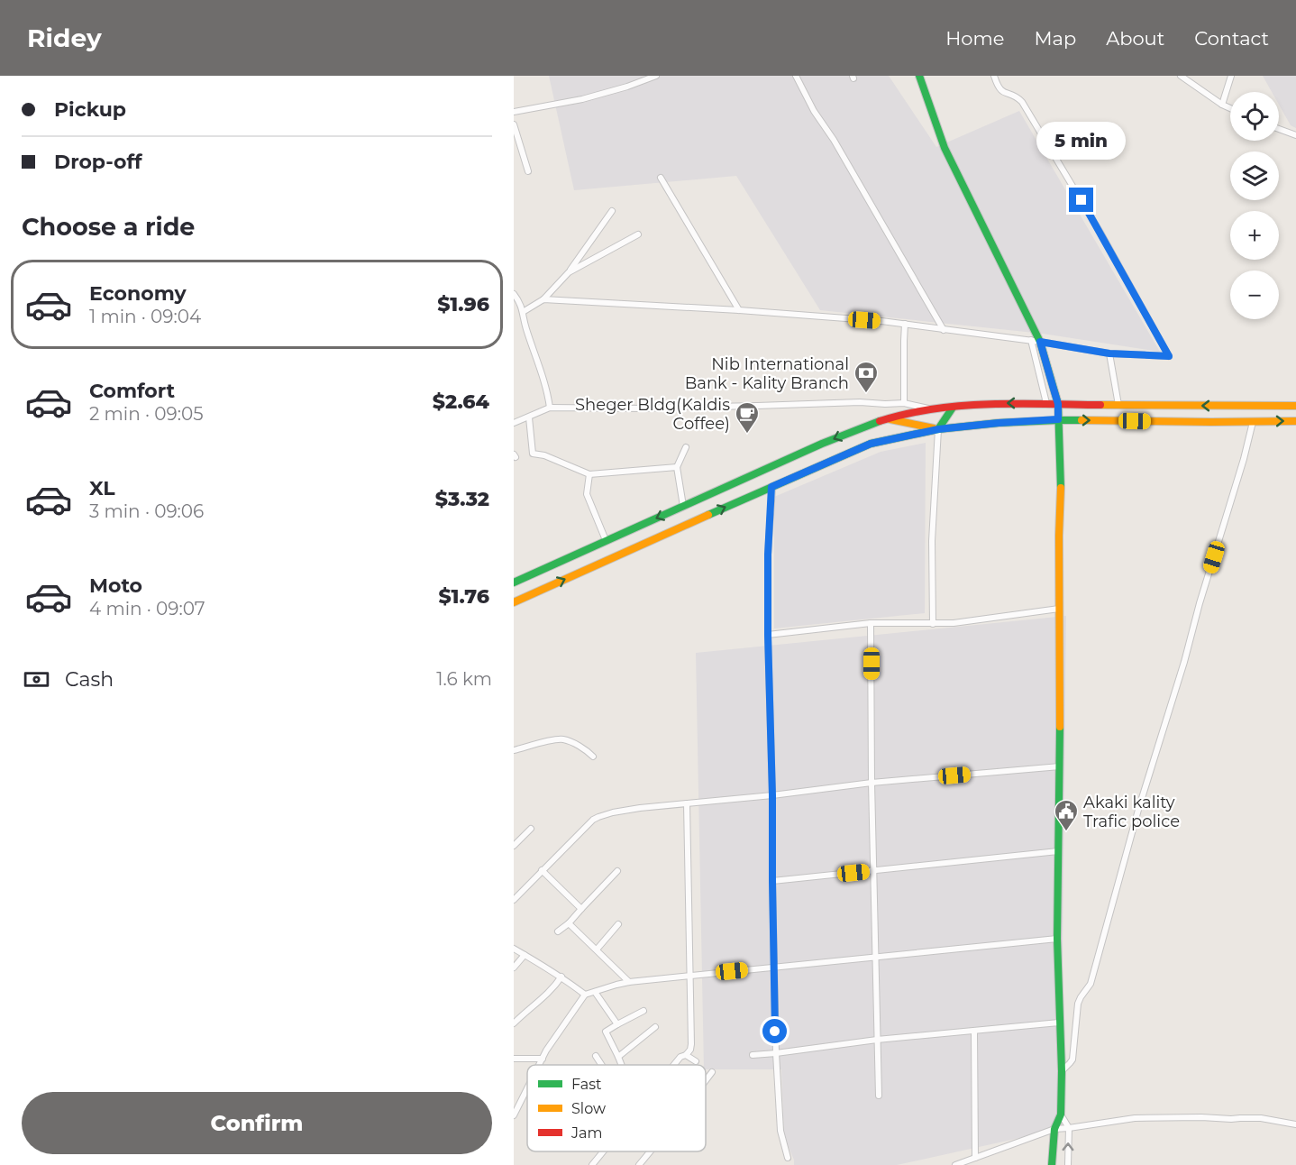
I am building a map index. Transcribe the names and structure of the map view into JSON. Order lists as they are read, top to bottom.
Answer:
{
  "places": {
    "bank": ["Nib International Bank - Kality Branch"],
    "cafe": ["Sheger Bldg(Kaldis Coffee)"],
    "public building": ["Akaki kality Trafic police"]
  },
  "legend": ["Fast", "Slow", "Jam"],
  "page": {
    "header": "Ridey",
    "nav": [
      "Home",
      "Map",
      "About",
      "Contact"
    ],
    "banner": ["Pickup", "Drop-off"],
    "map_buttons": ["+", "−"],
    "bubble": "5 min",
    "heading": "Choose a ride",
    "list": [
      {
        "name": "Economy",
        "note": "1 min · 09:04",
        "value": "$1.96"
      },
      {
        "name": "Comfort",
        "note": "2 min · 09:05",
        "value": "$2.64"
      },
      {
        "name": "XL",
        "note": "3 min · 09:06",
        "value": "$3.32"
      },
      {
        "name": "Moto",
        "note": "4 min · 09:07",
        "value": "$1.76"
      }
    ],
    "pay": ["Cash", "1.6 km"],
    "buttons": "Confirm"
  }
}
